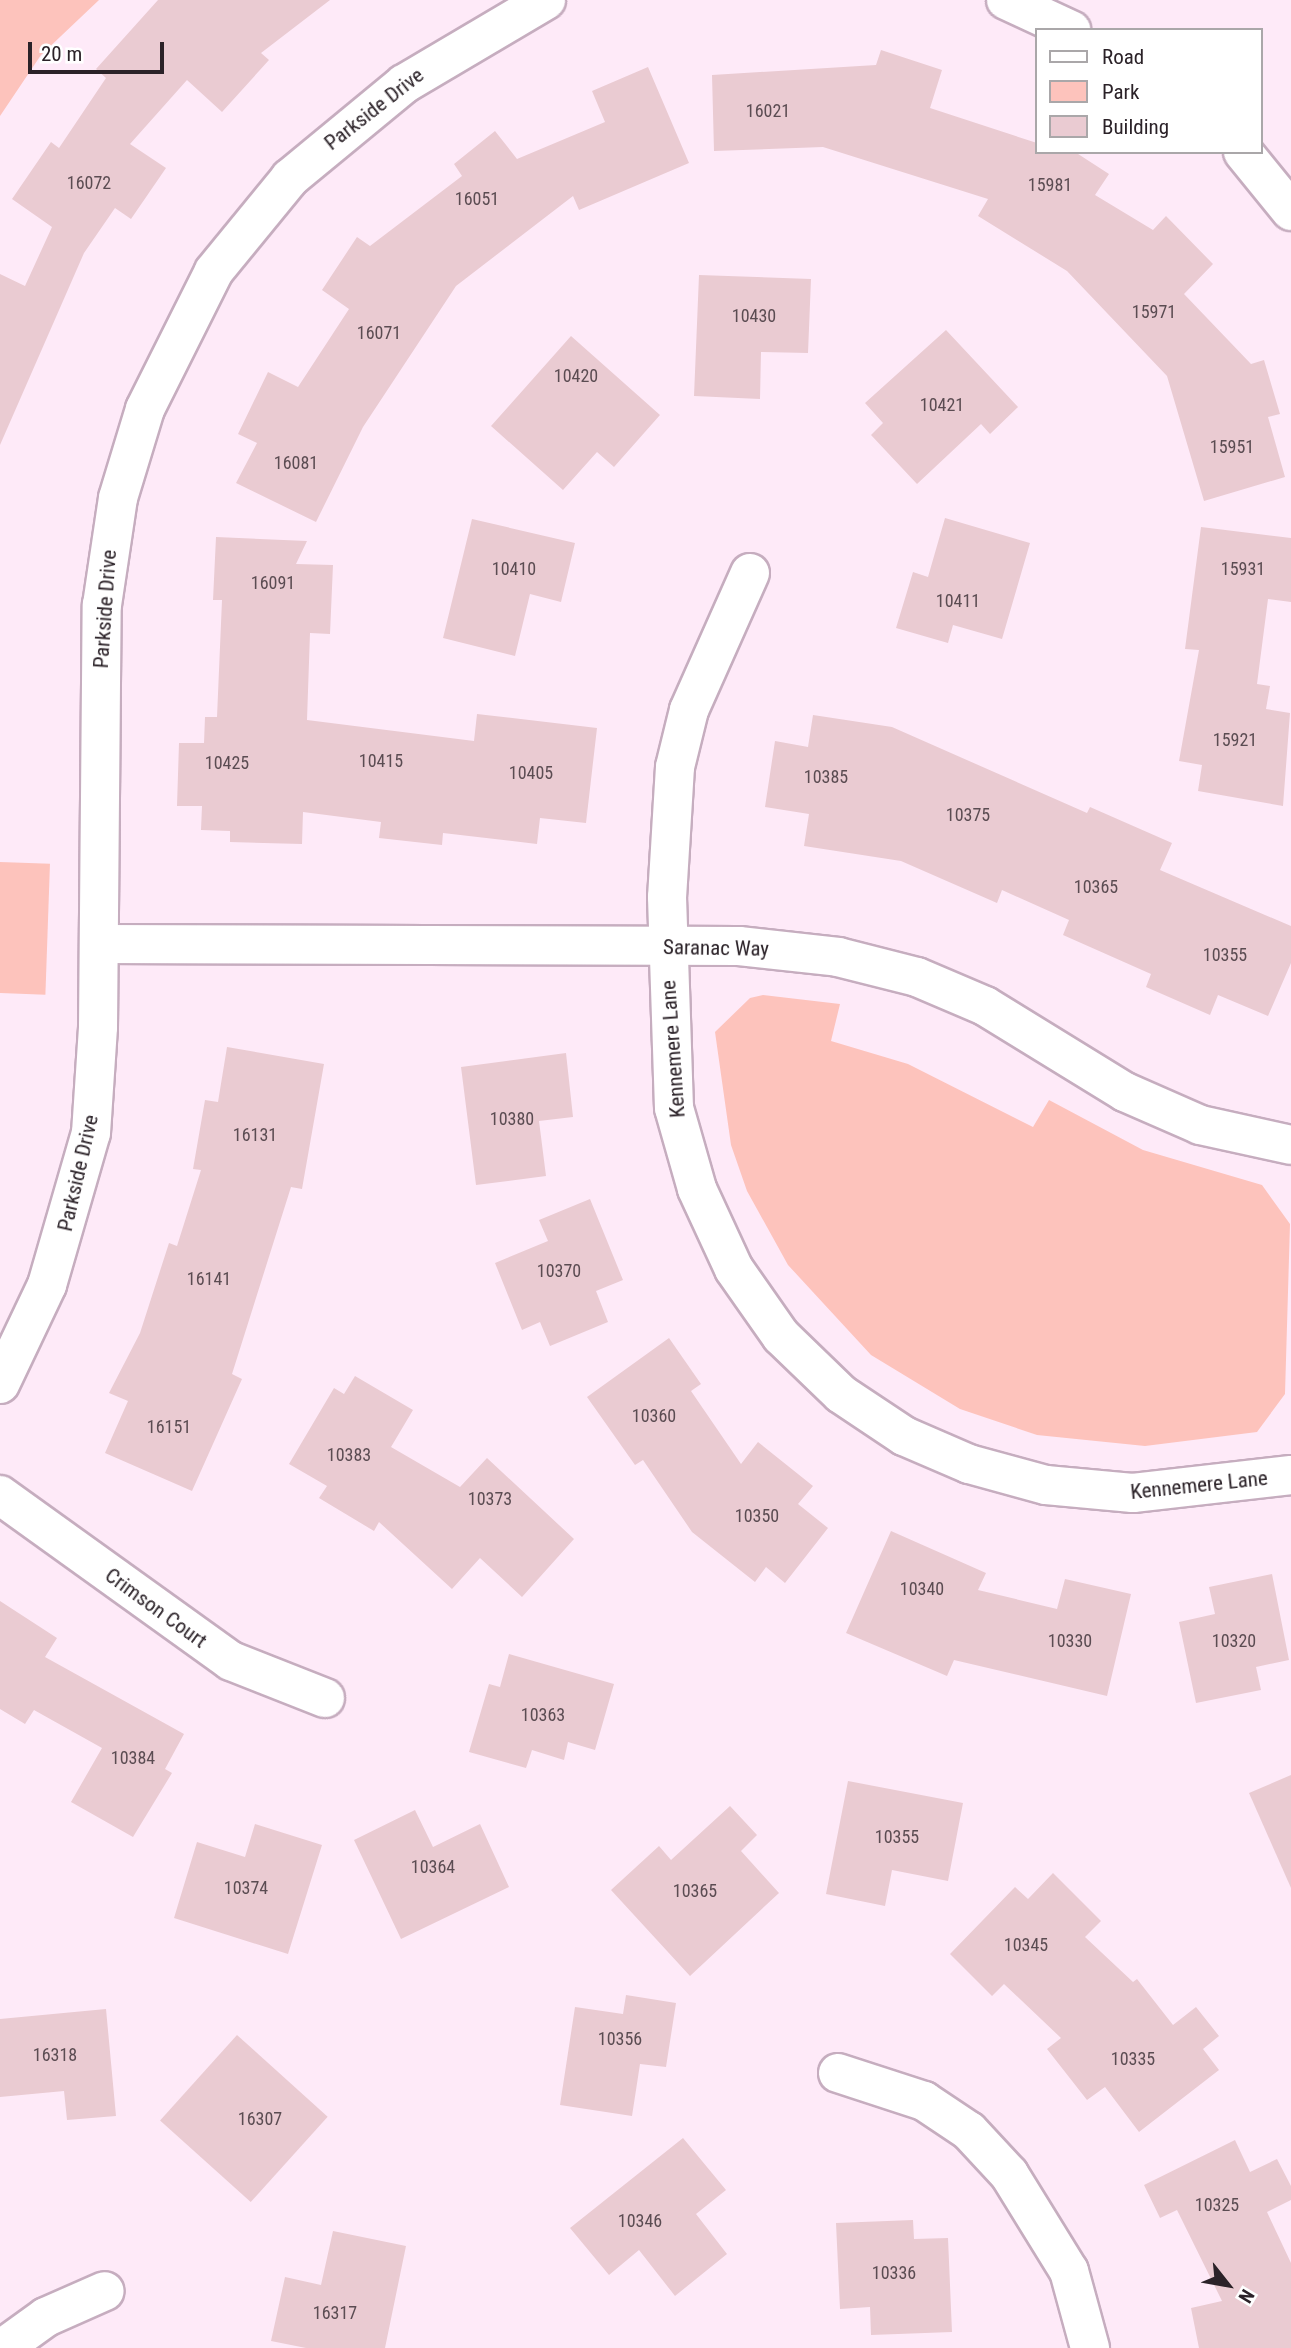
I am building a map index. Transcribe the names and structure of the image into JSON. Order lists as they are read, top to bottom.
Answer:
{
  "streets": {
    "street": [
      "Parkside Drive",
      "Saranac Way",
      "Kennemere Lane",
      "Crimson Court"
    ]
  },
  "crossings": [
    ["Parkside Drive", "Saranac Way"],
    ["Saranac Way", "Kennemere Lane"]
  ],
  "house_numbers": [
    "16021",
    "16072",
    "15981",
    "16051",
    "15971",
    "10430",
    "16071",
    "10420",
    "10421",
    "15951",
    "16081",
    "10410",
    "15931",
    "16091",
    "10411",
    "15921",
    "10415",
    "10425",
    "10405",
    "10385",
    "10375",
    "10365",
    "10355",
    "10380",
    "16131",
    "10370",
    "16141",
    "10360",
    "16151",
    "10383",
    "10373",
    "10350",
    "10340",
    "10330",
    "10320",
    "10363",
    "10384",
    "10355",
    "10364",
    "10374",
    "10365",
    "10345",
    "10356",
    "16318",
    "10335",
    "16307",
    "10325",
    "10346",
    "10336",
    "16317"
  ],
  "legend": ["Road", "Park", "Building"],
  "scale_bar": "20 m",
  "north": "bottom right"
}
